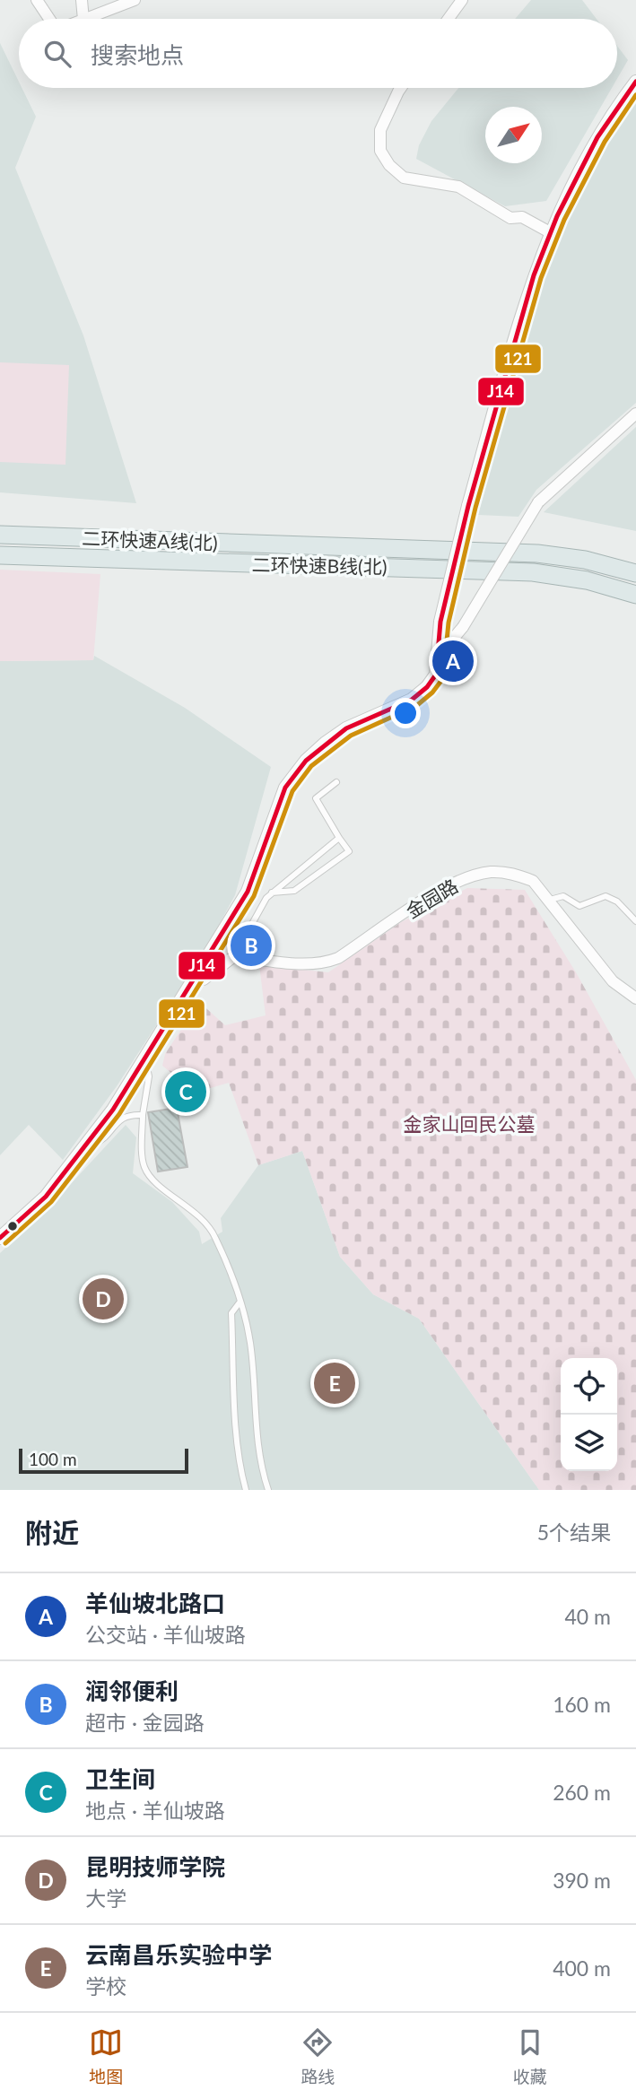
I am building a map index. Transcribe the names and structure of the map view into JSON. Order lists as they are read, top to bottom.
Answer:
{
  "streets": {
    "highway": ["二环快速A线(北)", "二环快速B线(北)"],
    "street": ["金园路"]
  },
  "parks": ["金家山回民公墓"],
  "lines": ["transit line J14", "transit line 121"],
  "scale_bar": "100 m",
  "north": "top right",
  "page": {
    "search": "搜索地点",
    "pins": [
      "A",
      "B",
      "C",
      "D",
      "E"
    ],
    "scale": "100 m",
    "heading": ["附近", "5个结果"],
    "list": [
      {
        "mark": "A",
        "name": "羊仙坡北路口",
        "note": "公交站 · 羊仙坡路",
        "value": "40 m"
      },
      {
        "mark": "B",
        "name": "润邻便利",
        "note": "超市 · 金园路",
        "value": "160 m"
      },
      {
        "mark": "C",
        "name": "卫生间",
        "note": "地点 · 羊仙坡路",
        "value": "260 m"
      },
      {
        "mark": "D",
        "name": "昆明技师学院",
        "note": "大学",
        "value": "390 m"
      },
      {
        "mark": "E",
        "name": "云南昌乐实验中学",
        "note": "学校",
        "value": "400 m"
      }
    ],
    "nav": ["地图", "路线", "收藏"]
  }
}
